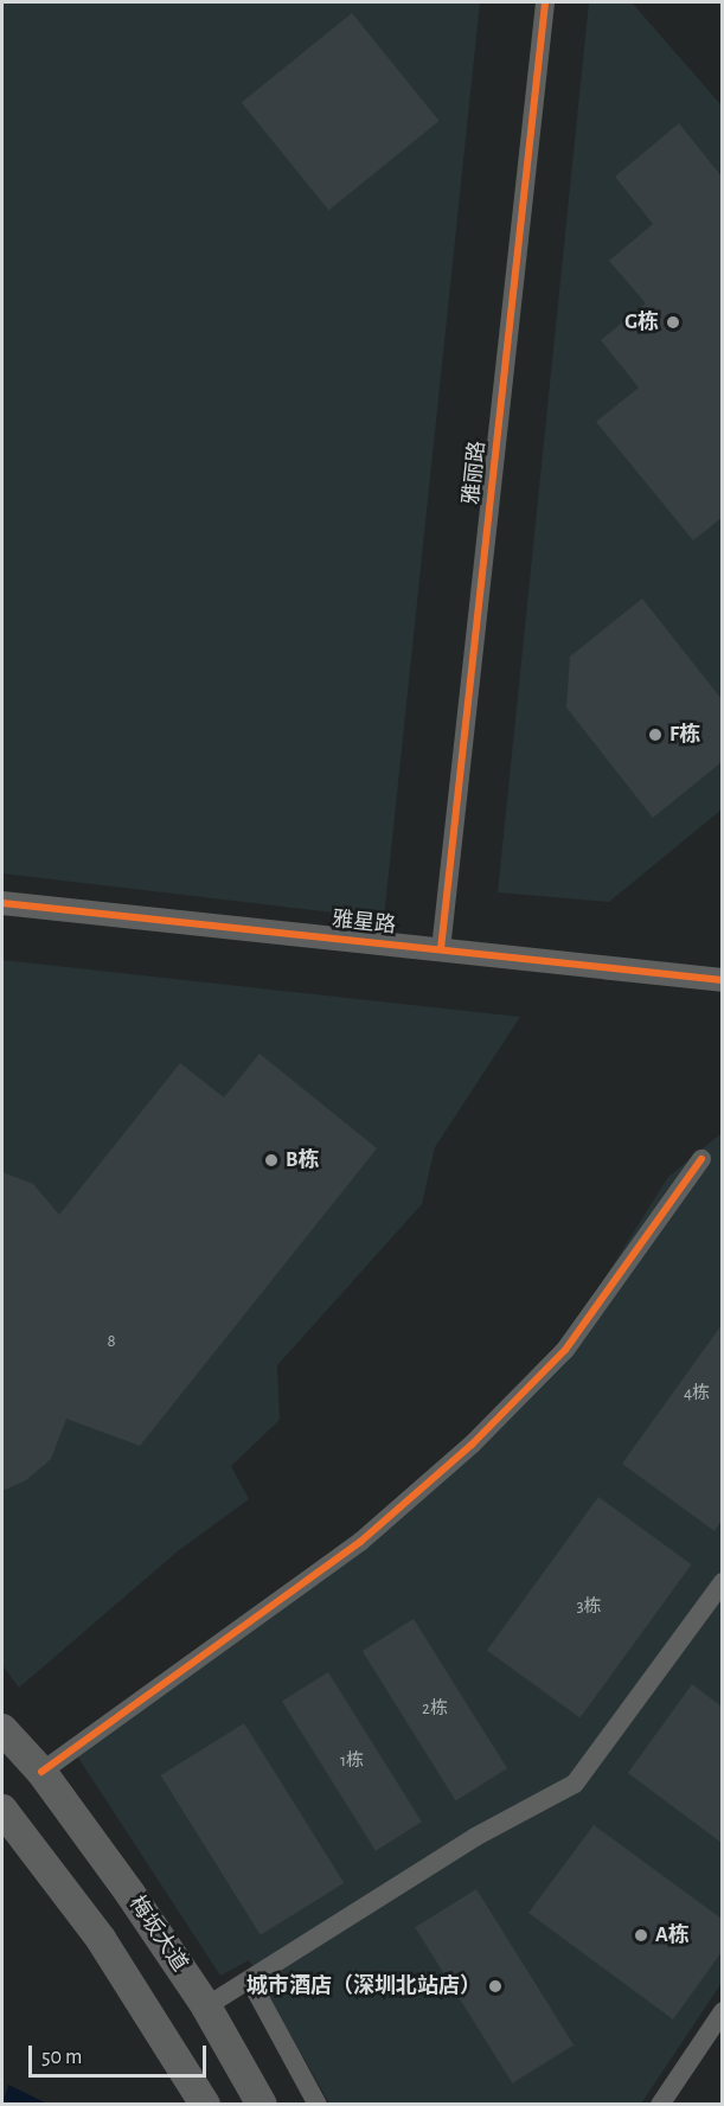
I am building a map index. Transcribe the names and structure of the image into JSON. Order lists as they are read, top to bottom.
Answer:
{
  "streets": {
    "main road": ["梅坂大道"],
    "street": ["雅丽路", "雅星路"]
  },
  "crossings": [
    ["雅丽路", "雅星路"]
  ],
  "places": [
    "G栋",
    "F栋",
    "B栋",
    "A栋",
    "城市酒店（深圳北站店）"
  ],
  "house_numbers": [
    "8",
    "4栋",
    "3栋",
    "2栋",
    "1栋"
  ],
  "scale_bar": "50 m"
}
